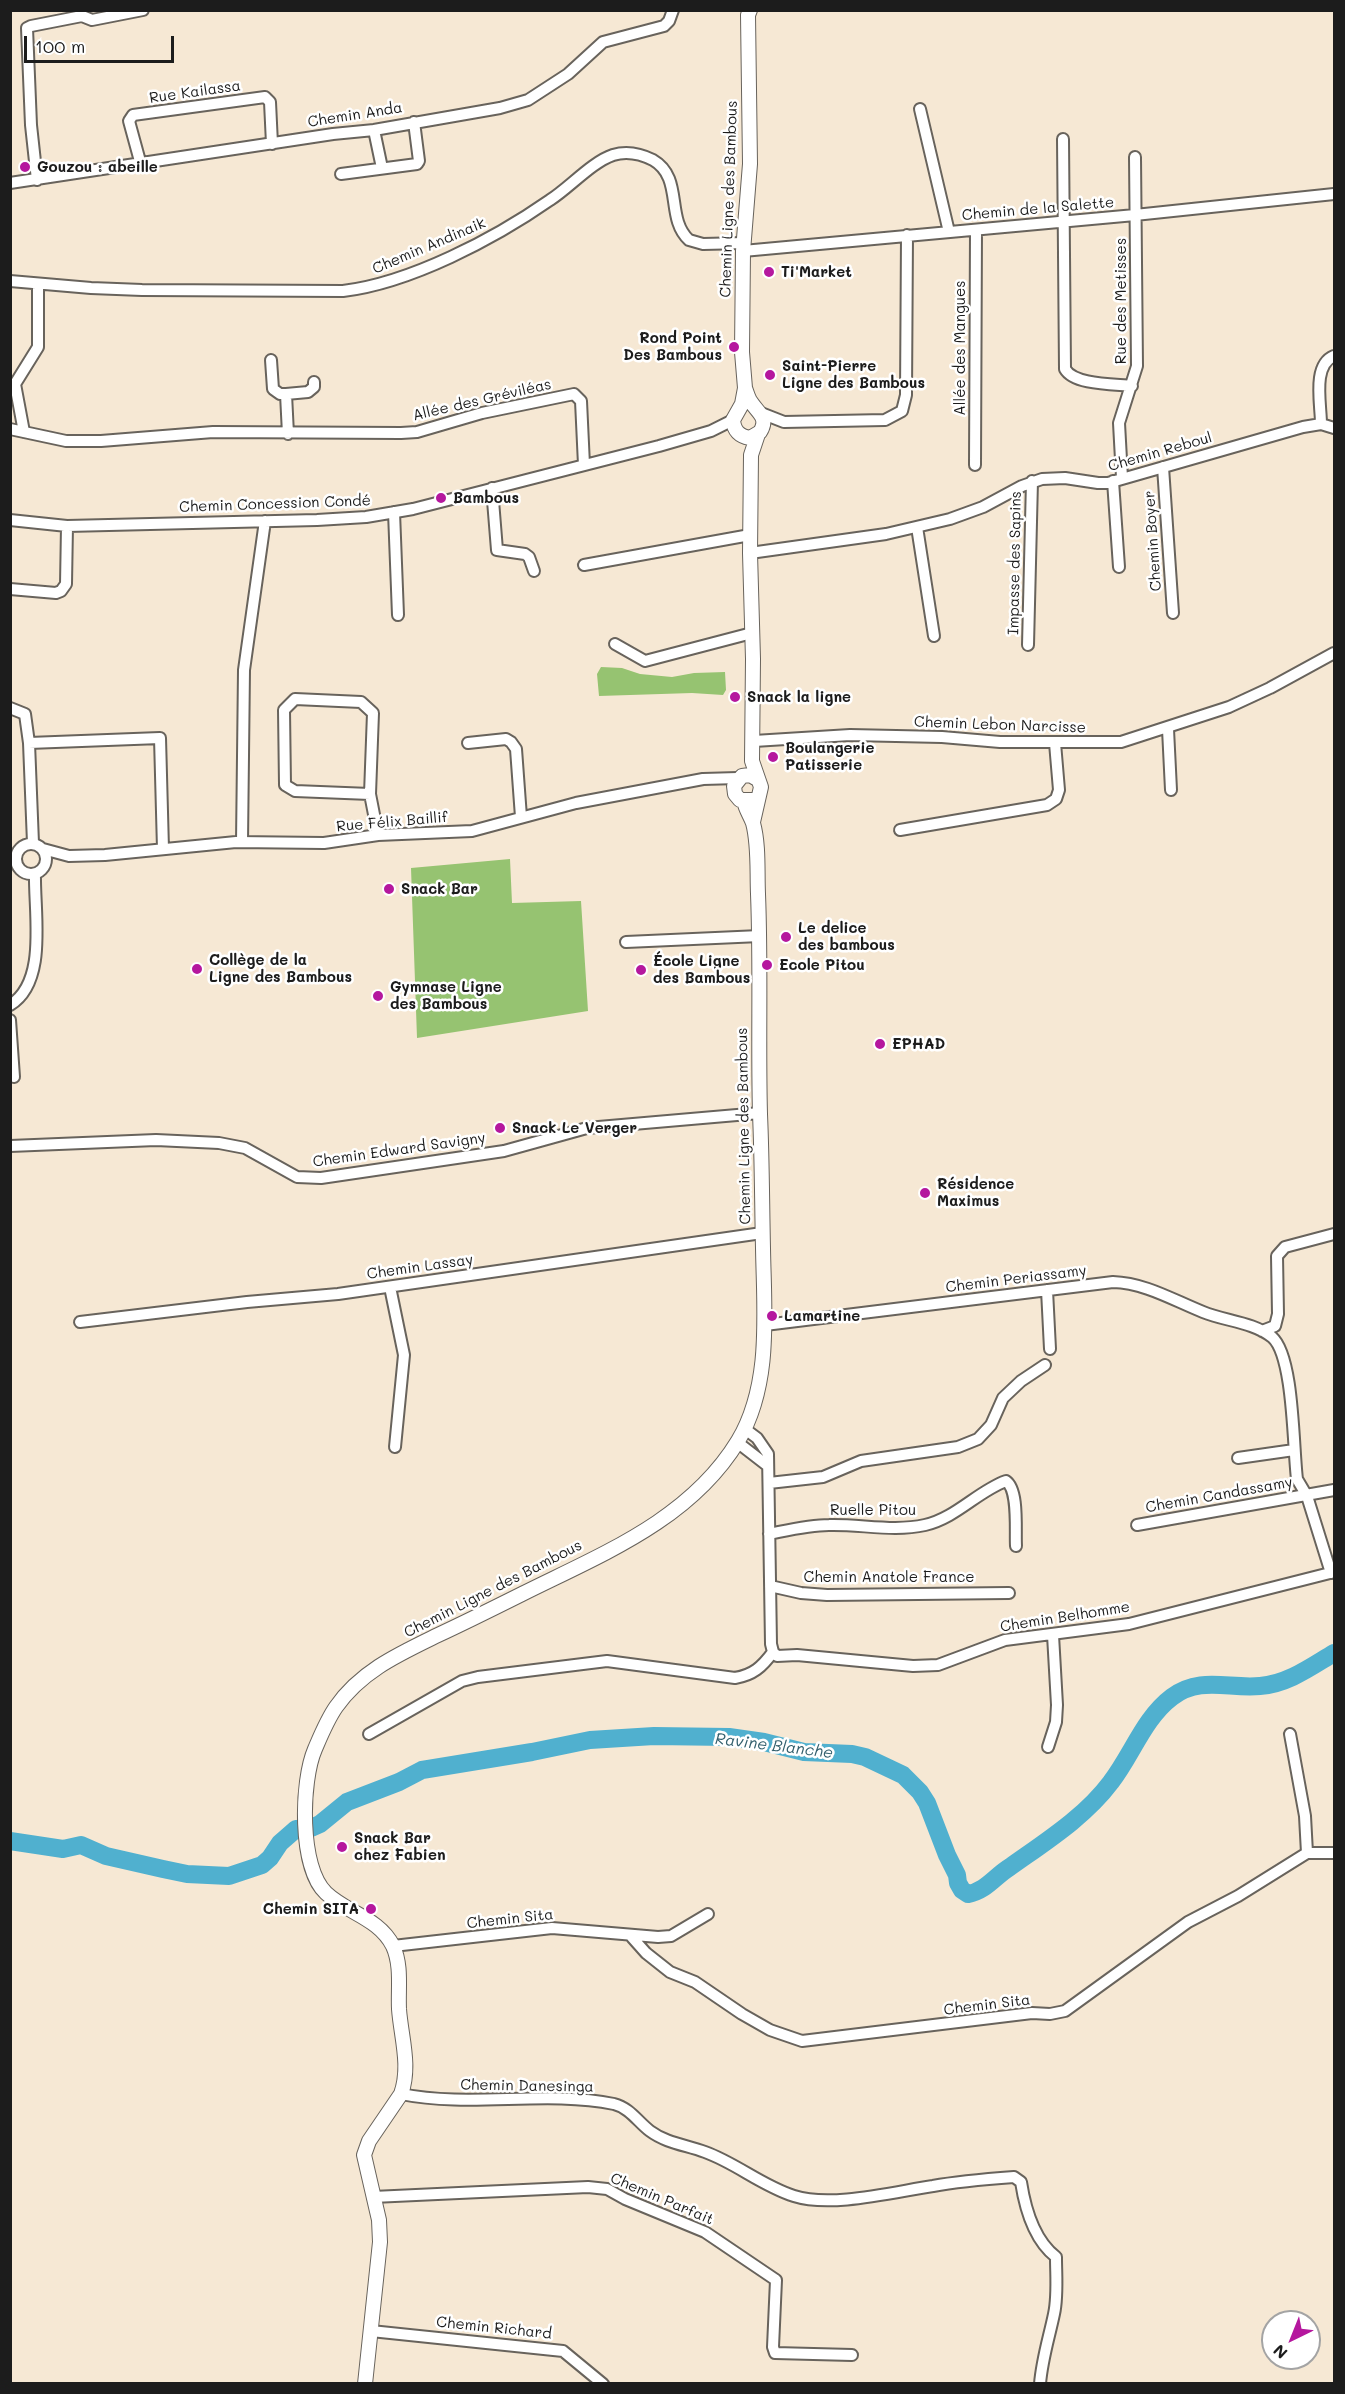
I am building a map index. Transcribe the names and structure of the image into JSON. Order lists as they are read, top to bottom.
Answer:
{
  "streets": {
    "main road": ["Chemin Ligne des Bambous"],
    "street": [
      "Rue Kailassa",
      "Chemin Anda",
      "Chemin de la Salette",
      "Chemin Andinaik",
      "Rue des Metisses",
      "Allée des Mangues",
      "Allée des Gréviléas",
      "Chemin Reboul",
      "Chemin Concession Condé",
      "Chemin Boyer",
      "Impasse des Sapins",
      "Chemin Lebon Narcisse",
      "Rue Félix Baillif",
      "Chemin Edward Savigny",
      "Chemin Lassay",
      "Chemin Periassamy",
      "Chemin Candassamy",
      "Ruelle Pitou",
      "Chemin Anatole France",
      "Chemin Belhomme",
      "Chemin Sita",
      "Chemin Danesinga",
      "Chemin Parfait",
      "Chemin Richard"
    ]
  },
  "crossings": [
    ["Rue Kailassa", "Chemin Anda"],
    ["Chemin Ligne des Bambous", "Chemin de la Salette"],
    ["Chemin Ligne des Bambous", "Chemin Andinaik"],
    ["Chemin Ligne des Bambous", "Chemin Concession Condé"],
    ["Chemin Ligne des Bambous", "Rue Félix Baillif"],
    ["Chemin Ligne des Bambous", "Chemin Edward Savigny"],
    ["Chemin Ligne des Bambous", "Chemin Lassay"],
    ["Chemin Ligne des Bambous", "Chemin Periassamy"],
    ["Chemin Ligne des Bambous", "Chemin Sita"],
    ["Chemin de la Salette", "Chemin Andinaik"],
    ["Chemin de la Salette", "Rue des Metisses"],
    ["Chemin de la Salette", "Allée des Mangues"],
    ["Rue des Metisses", "Chemin Reboul"],
    ["Allée des Gréviléas", "Chemin Concession Condé"],
    ["Chemin Reboul", "Chemin Boyer"],
    ["Chemin Reboul", "Impasse des Sapins"]
  ],
  "water": ["Ravine Blanche"],
  "places": [
    "Gouzou : abeille",
    "Ti'Market",
    "Rond Point Des Bambous",
    "Saint-Pierre Ligne des Bambous",
    "Bambous",
    "Snack la ligne",
    "Boulangerie Patisserie",
    "Snack Bar",
    "Le delice des bambous",
    "Ecole Pitou",
    "Collège de la Ligne des Bambous",
    "École Ligne des Bambous",
    "Gymnase Ligne des Bambous",
    "EPHAD",
    "Snack Le Verger",
    "Résidence Maximus",
    "Lamartine",
    "Snack Bar chez Fabien",
    "Chemin SITA"
  ],
  "scale_bar": "100 m",
  "north": "bottom left"
}
